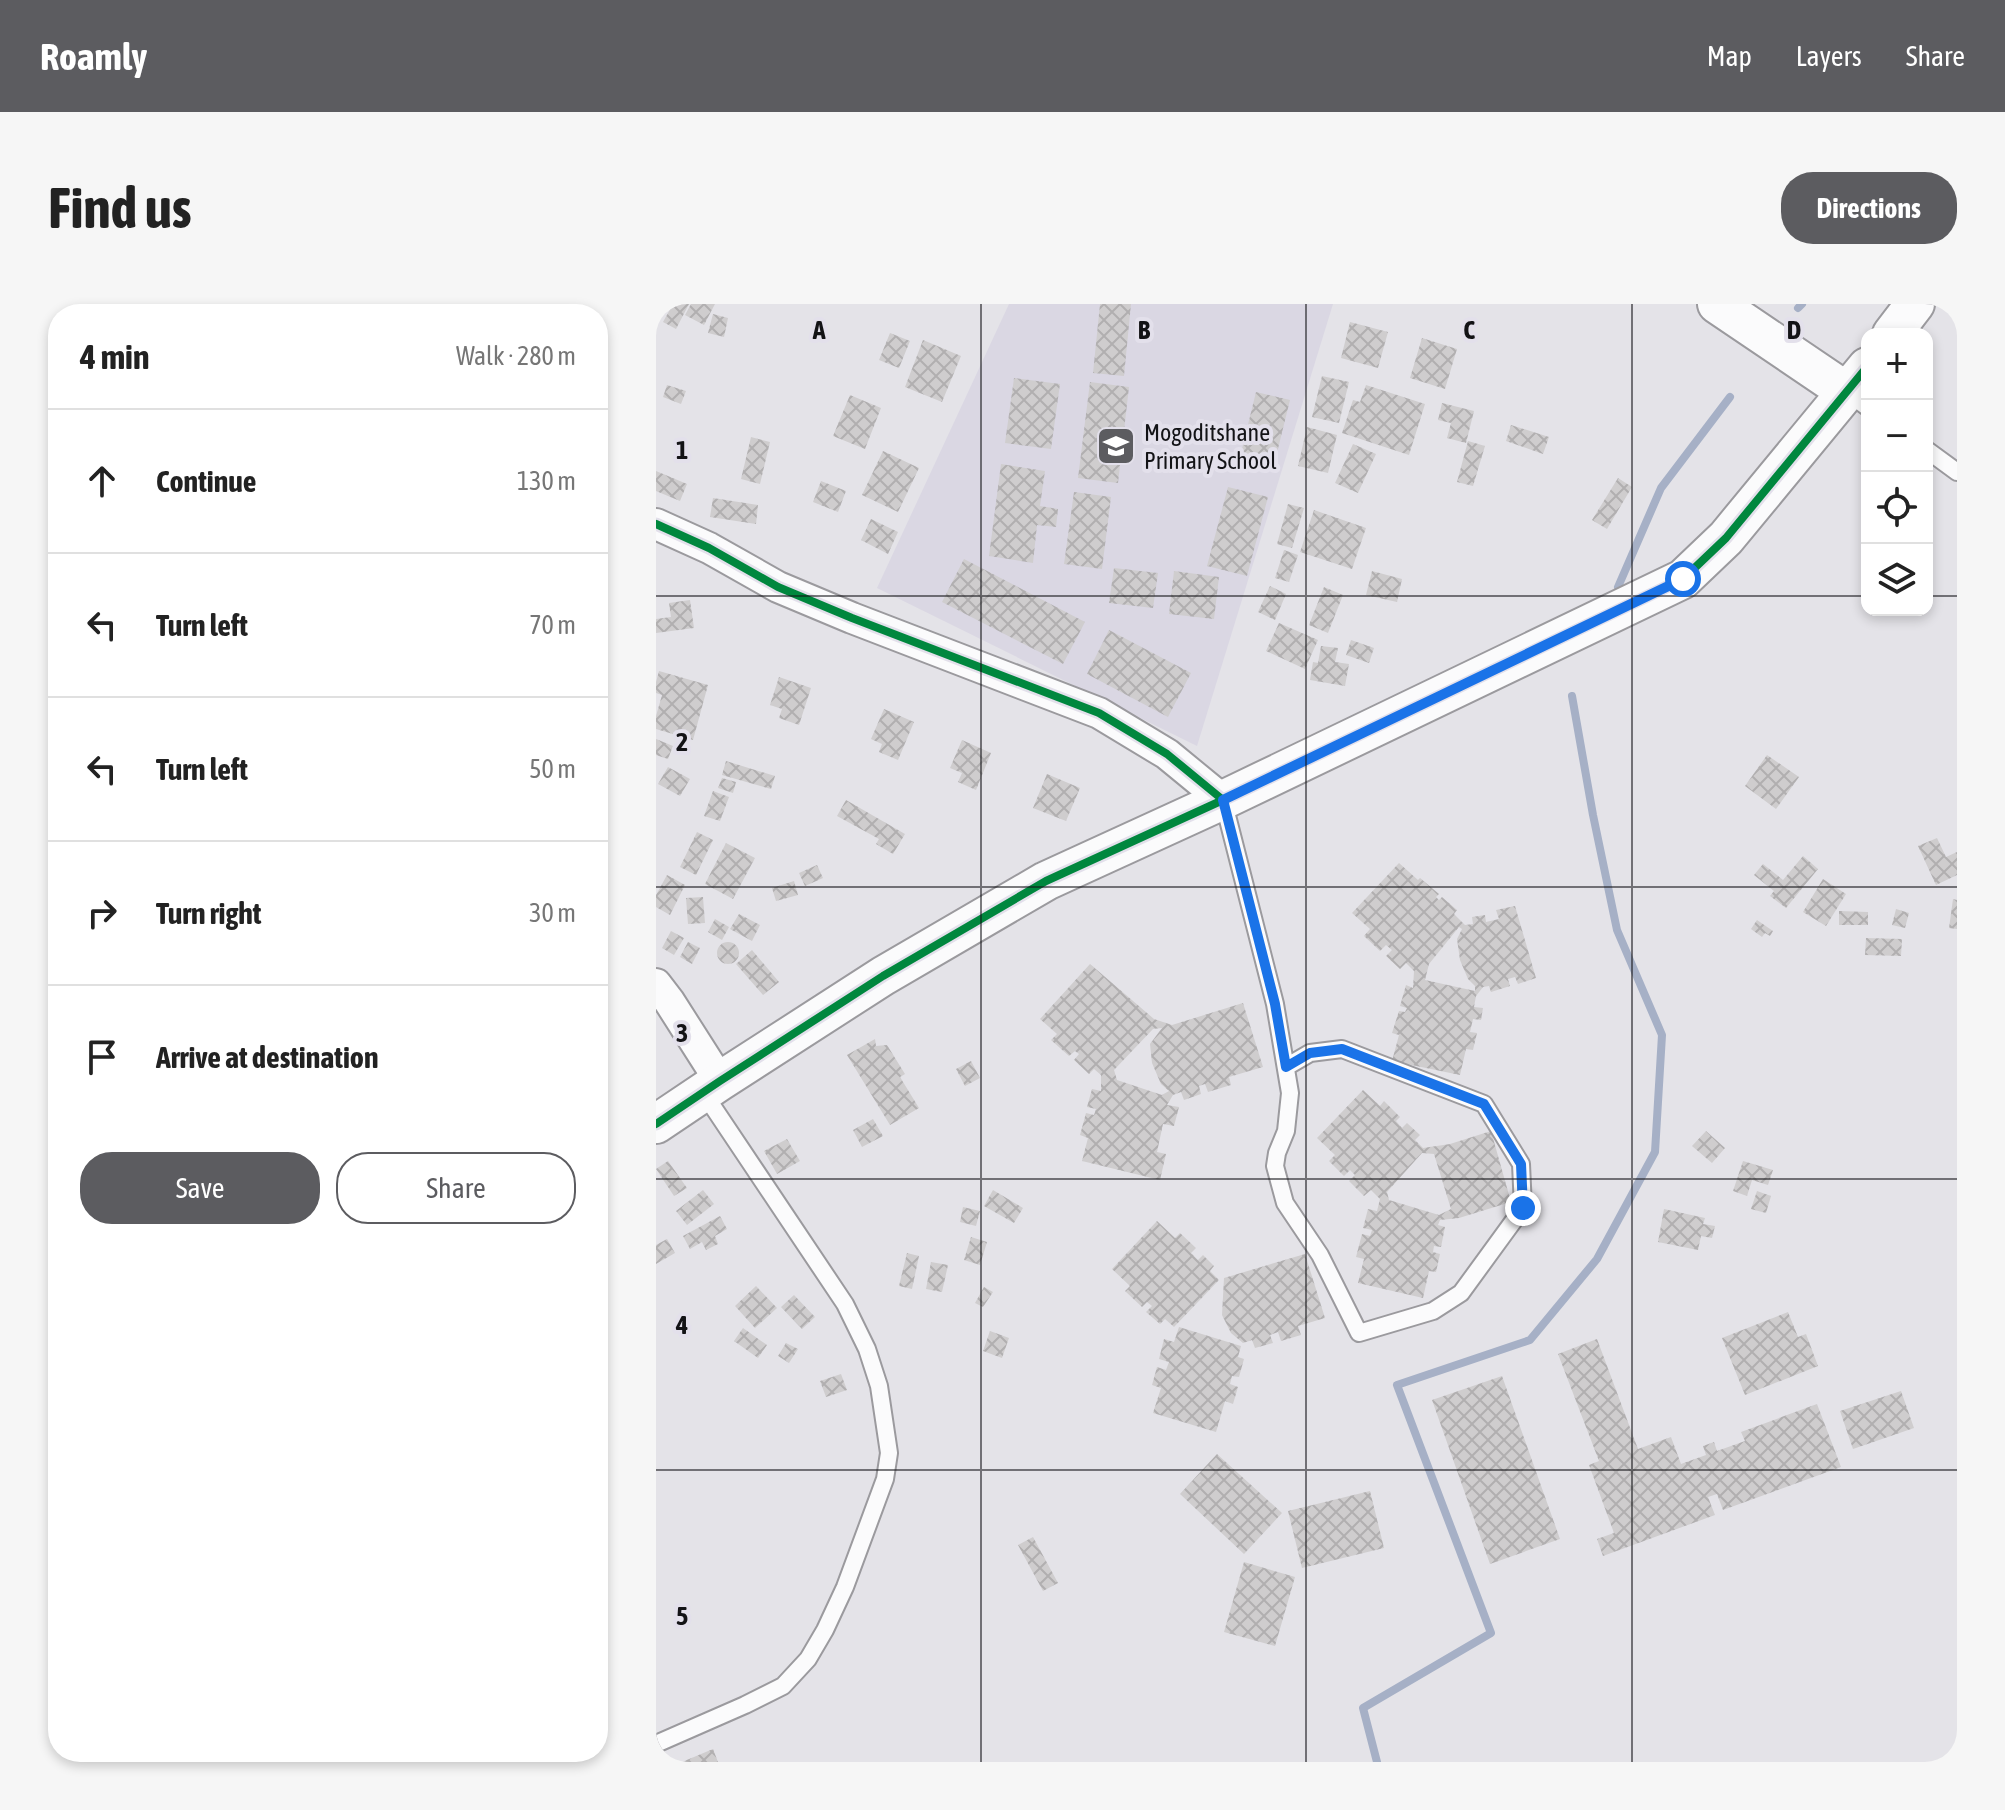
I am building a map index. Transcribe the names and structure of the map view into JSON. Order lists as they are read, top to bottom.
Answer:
{
  "places": {
    "school or university": ["Mogoditshane Primary School"]
  },
  "page": {
    "header": "Roamly",
    "nav": ["Map", "Layers", "Share"],
    "buttons": [
      "Directions",
      ["Save", "Share"]
    ],
    "title": "Find us",
    "heading": ["4 min", "Walk · 280 m"],
    "map_buttons": ["+", "−"],
    "list": [
      ["Continue", "130 m"],
      ["Turn left", "70 m"],
      ["Turn left", "50 m"],
      ["Turn right", "30 m"],
      "Arrive at destination"
    ]
  },
  "grid": {
    "columns": [
      "A",
      "B",
      "C",
      "D"
    ],
    "rows": [
      "1",
      "2",
      "3",
      "4",
      "5"
    ]
  }
}
